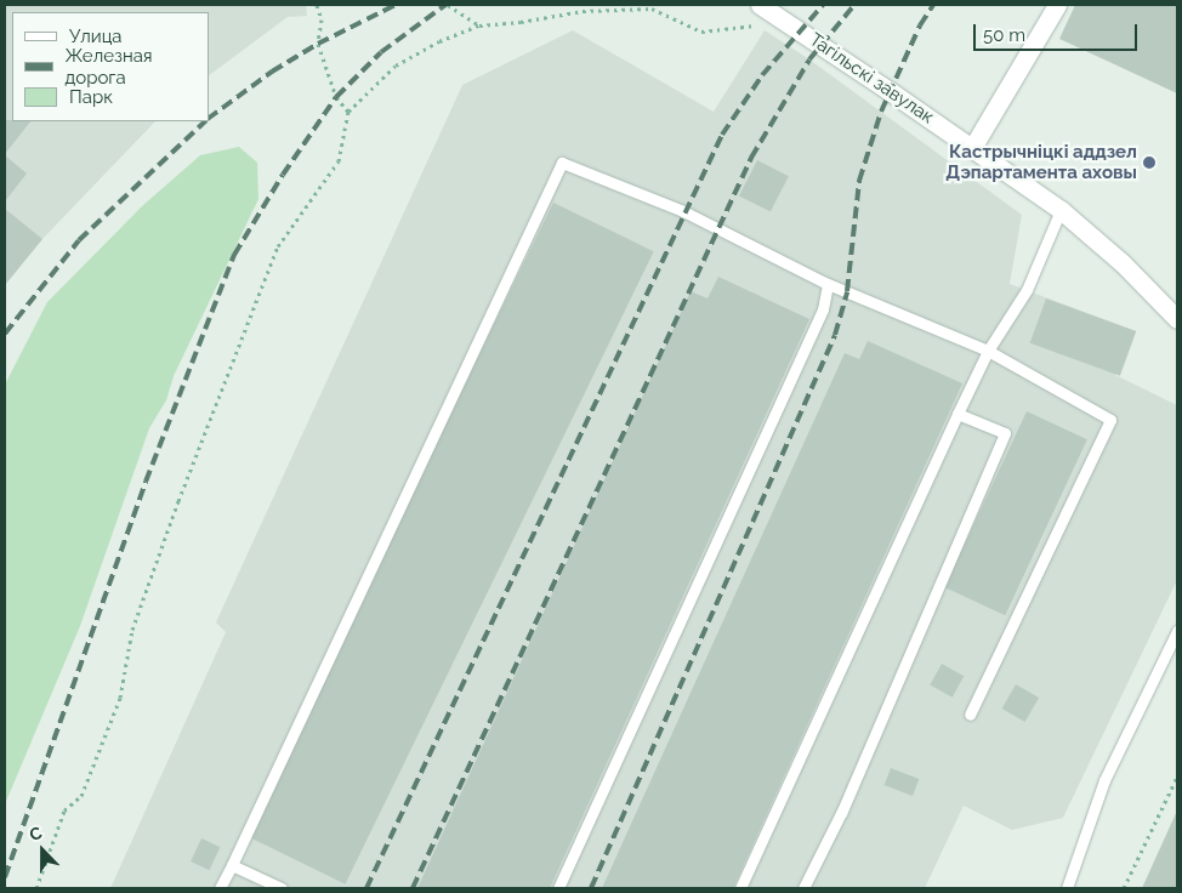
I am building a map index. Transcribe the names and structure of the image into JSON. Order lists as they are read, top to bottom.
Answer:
{
  "streets": {
    "main road": ["Тагільскі завулак"]
  },
  "places": ["Кастрычніцкі аддзел Дэпартамента аховы"],
  "legend": ["Улица", "Железная дорога", "Парк"],
  "scale_bar": "50 m",
  "north": "top"
}
